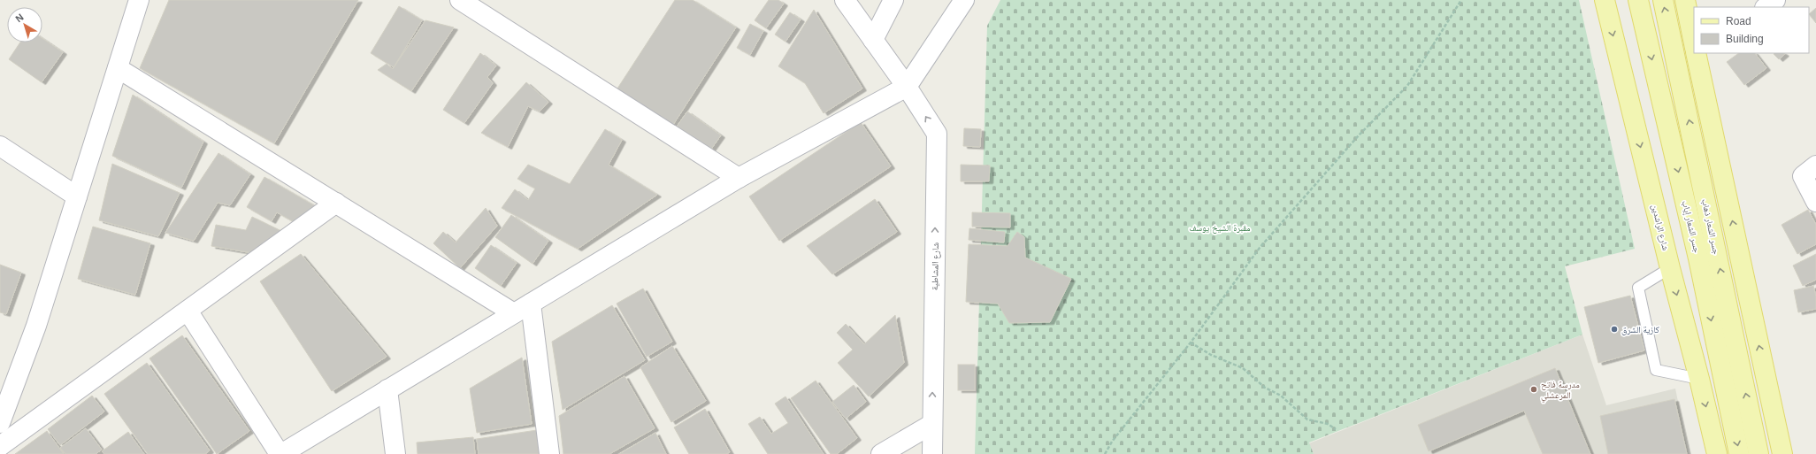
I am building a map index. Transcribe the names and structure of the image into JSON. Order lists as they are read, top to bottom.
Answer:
{
  "streets": {
    "main road": ["جسر الشعار إياب", "جسر الشعار ذهاب", "شارع الراشدين"],
    "street": ["شارع المشاطية"]
  },
  "one_way": ["شارع المشاطية"],
  "parks": ["مقبرة الشيخ يوسف"],
  "places": ["كازية الشرق", "مدرسة فاتح المرعشلي"],
  "legend": ["Road", "Building"],
  "north": "top left"
}
